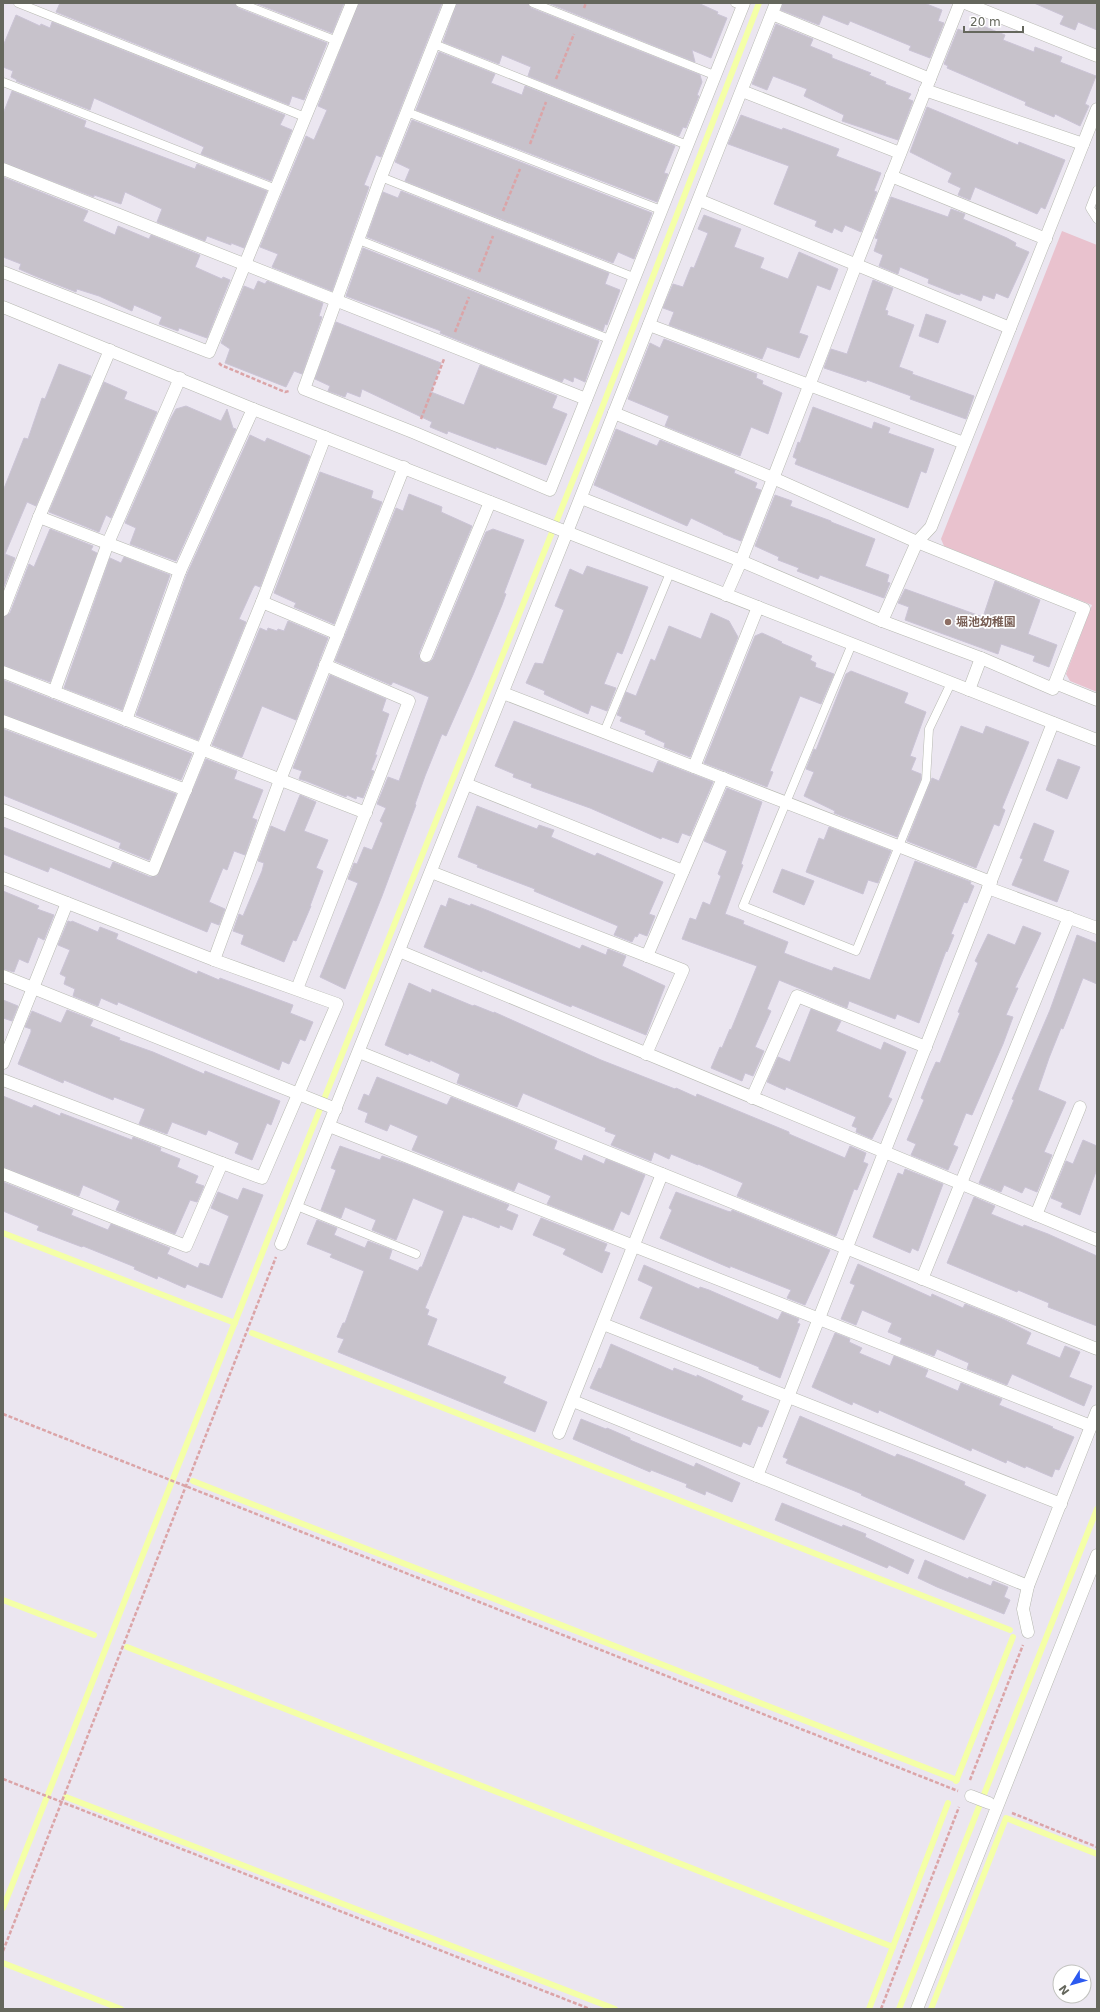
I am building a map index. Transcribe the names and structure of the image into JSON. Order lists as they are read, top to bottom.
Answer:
{
  "places": ["堀池幼稚園"],
  "scale_bar": "20 m",
  "north": "bottom left"
}
